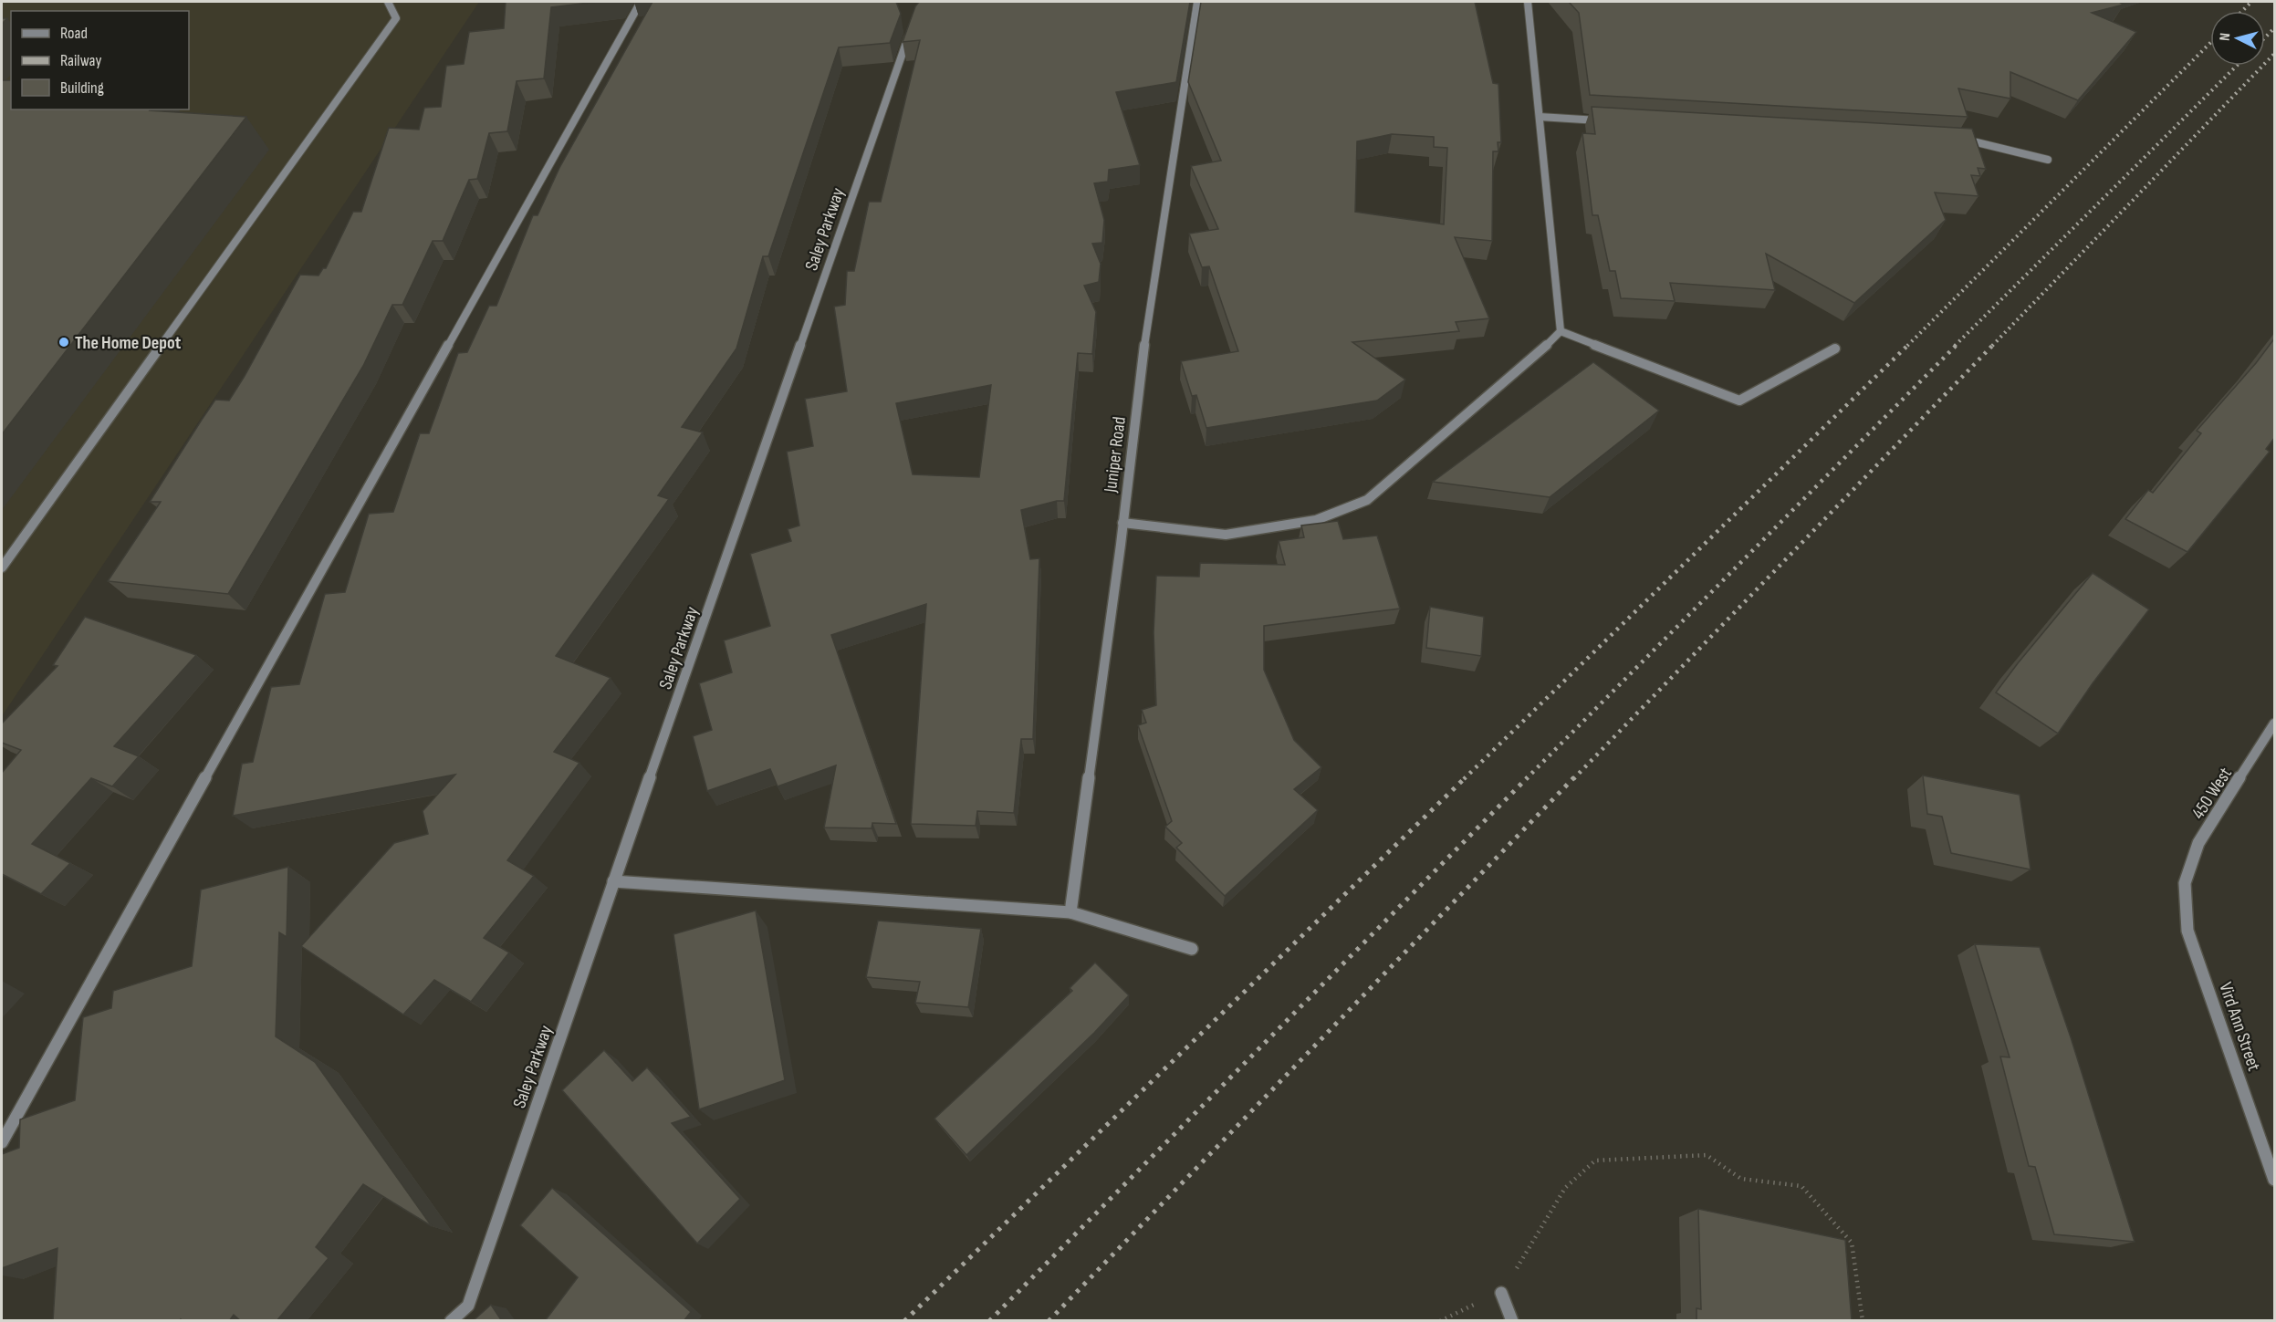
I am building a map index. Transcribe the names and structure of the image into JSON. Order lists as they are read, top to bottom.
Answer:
{
  "streets": {
    "street": [
      "Saley Parkway",
      "Juniper Road",
      "450 West",
      "Vird Ann Street"
    ]
  },
  "crossings": [
    ["450 West", "Vird Ann Street"]
  ],
  "places": ["The Home Depot"],
  "legend": ["Road", "Railway", "Building"],
  "north": "left"
}
